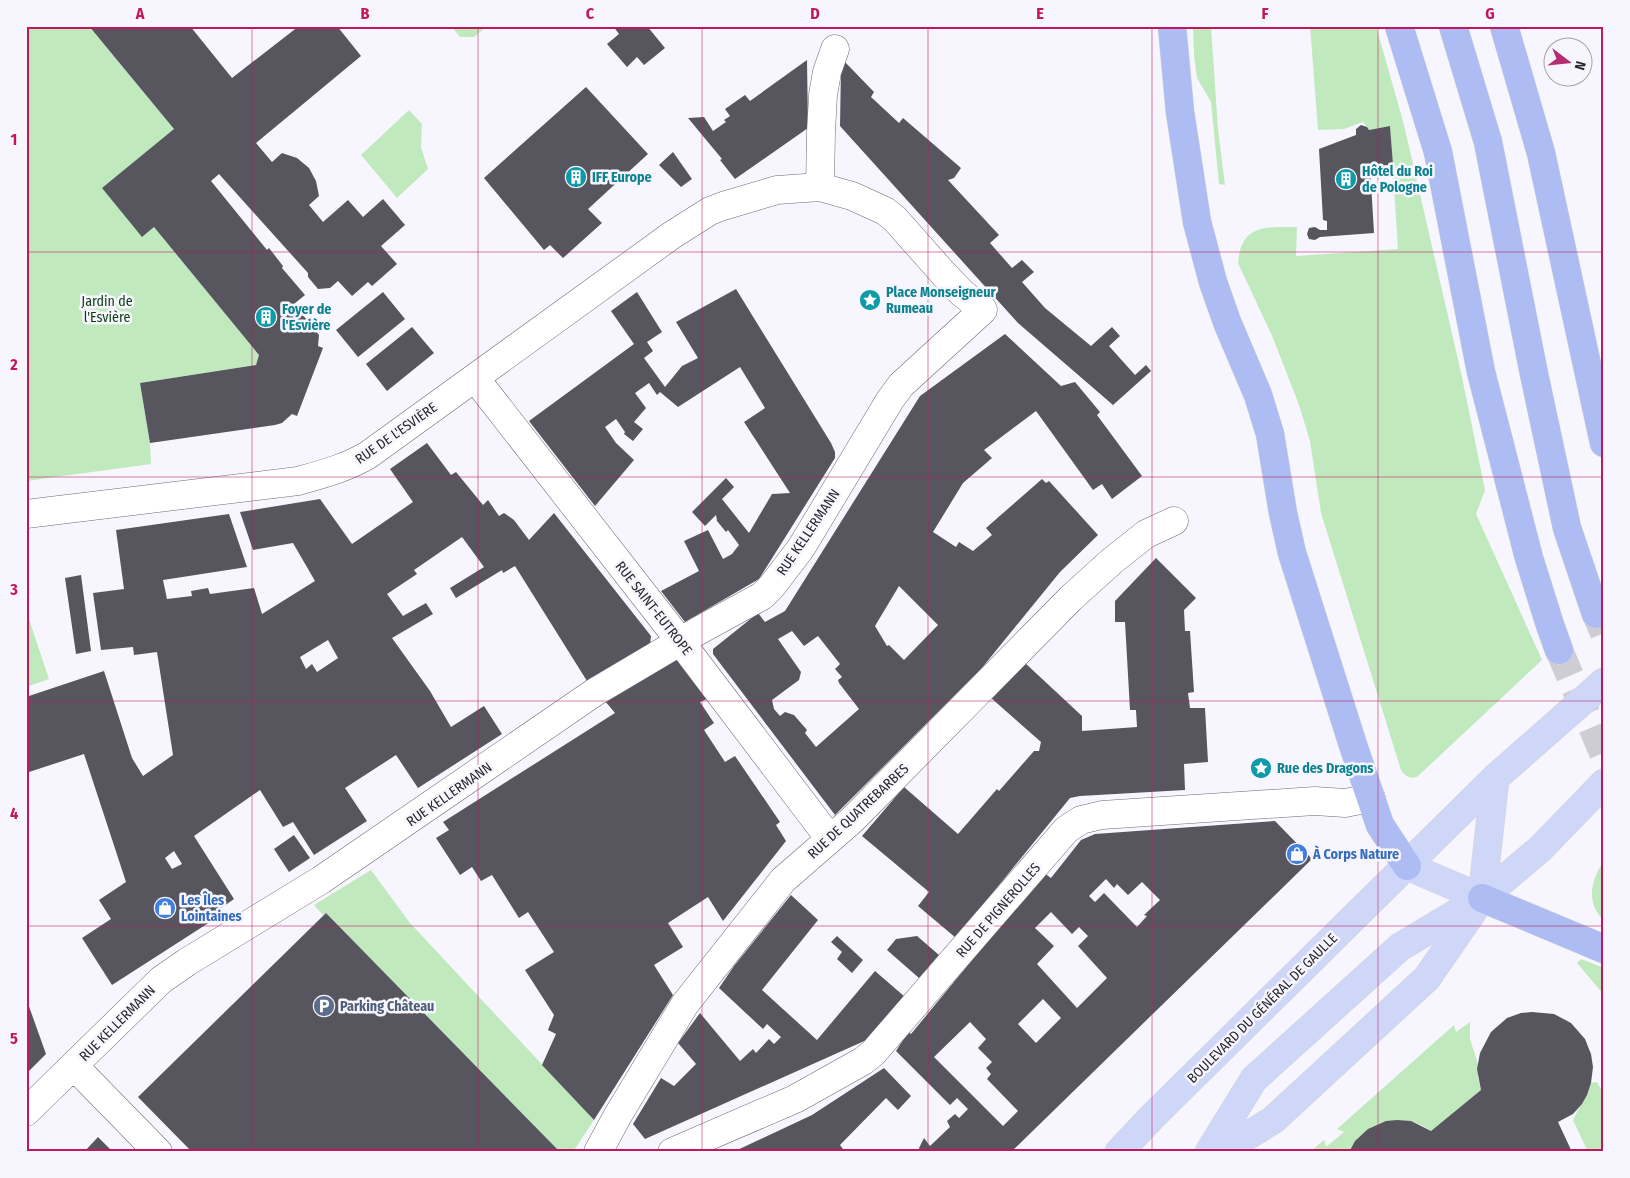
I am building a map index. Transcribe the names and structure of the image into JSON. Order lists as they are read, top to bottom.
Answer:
{
  "streets": {
    "main road": ["BOULEVARD DU GÉNÉRAL DE GAULLE"],
    "street": [
      "RUE DE L'ESVIÈRE",
      "RUE KELLERMANN",
      "RUE SAINT-EUTROPE",
      "RUE DE QUATREBARBES",
      "RUE DE PIGNEROLLES"
    ]
  },
  "crossings": [
    ["RUE DE L'ESVIÈRE", "RUE KELLERMANN"],
    ["RUE DE L'ESVIÈRE", "RUE SAINT-EUTROPE"],
    ["RUE KELLERMANN", "RUE SAINT-EUTROPE"],
    ["RUE SAINT-EUTROPE", "RUE DE QUATREBARBES"]
  ],
  "parks": ["Jardin de l'Esvière"],
  "places": {
    "building": ["IFF Europe", "Hôtel du Roi de Pologne", "Foyer de l'Esvière"],
    "place": ["Place Monseigneur Rumeau", "Rue des Dragons"],
    "shop": ["À Corps Nature", "Les Îles Lointaines"],
    "parking": ["Parking Château"]
  },
  "north": "right",
  "grid": {
    "columns": [
      "A",
      "B",
      "C",
      "D",
      "E",
      "F",
      "G"
    ],
    "rows": [
      "1",
      "2",
      "3",
      "4",
      "5"
    ]
  }
}
